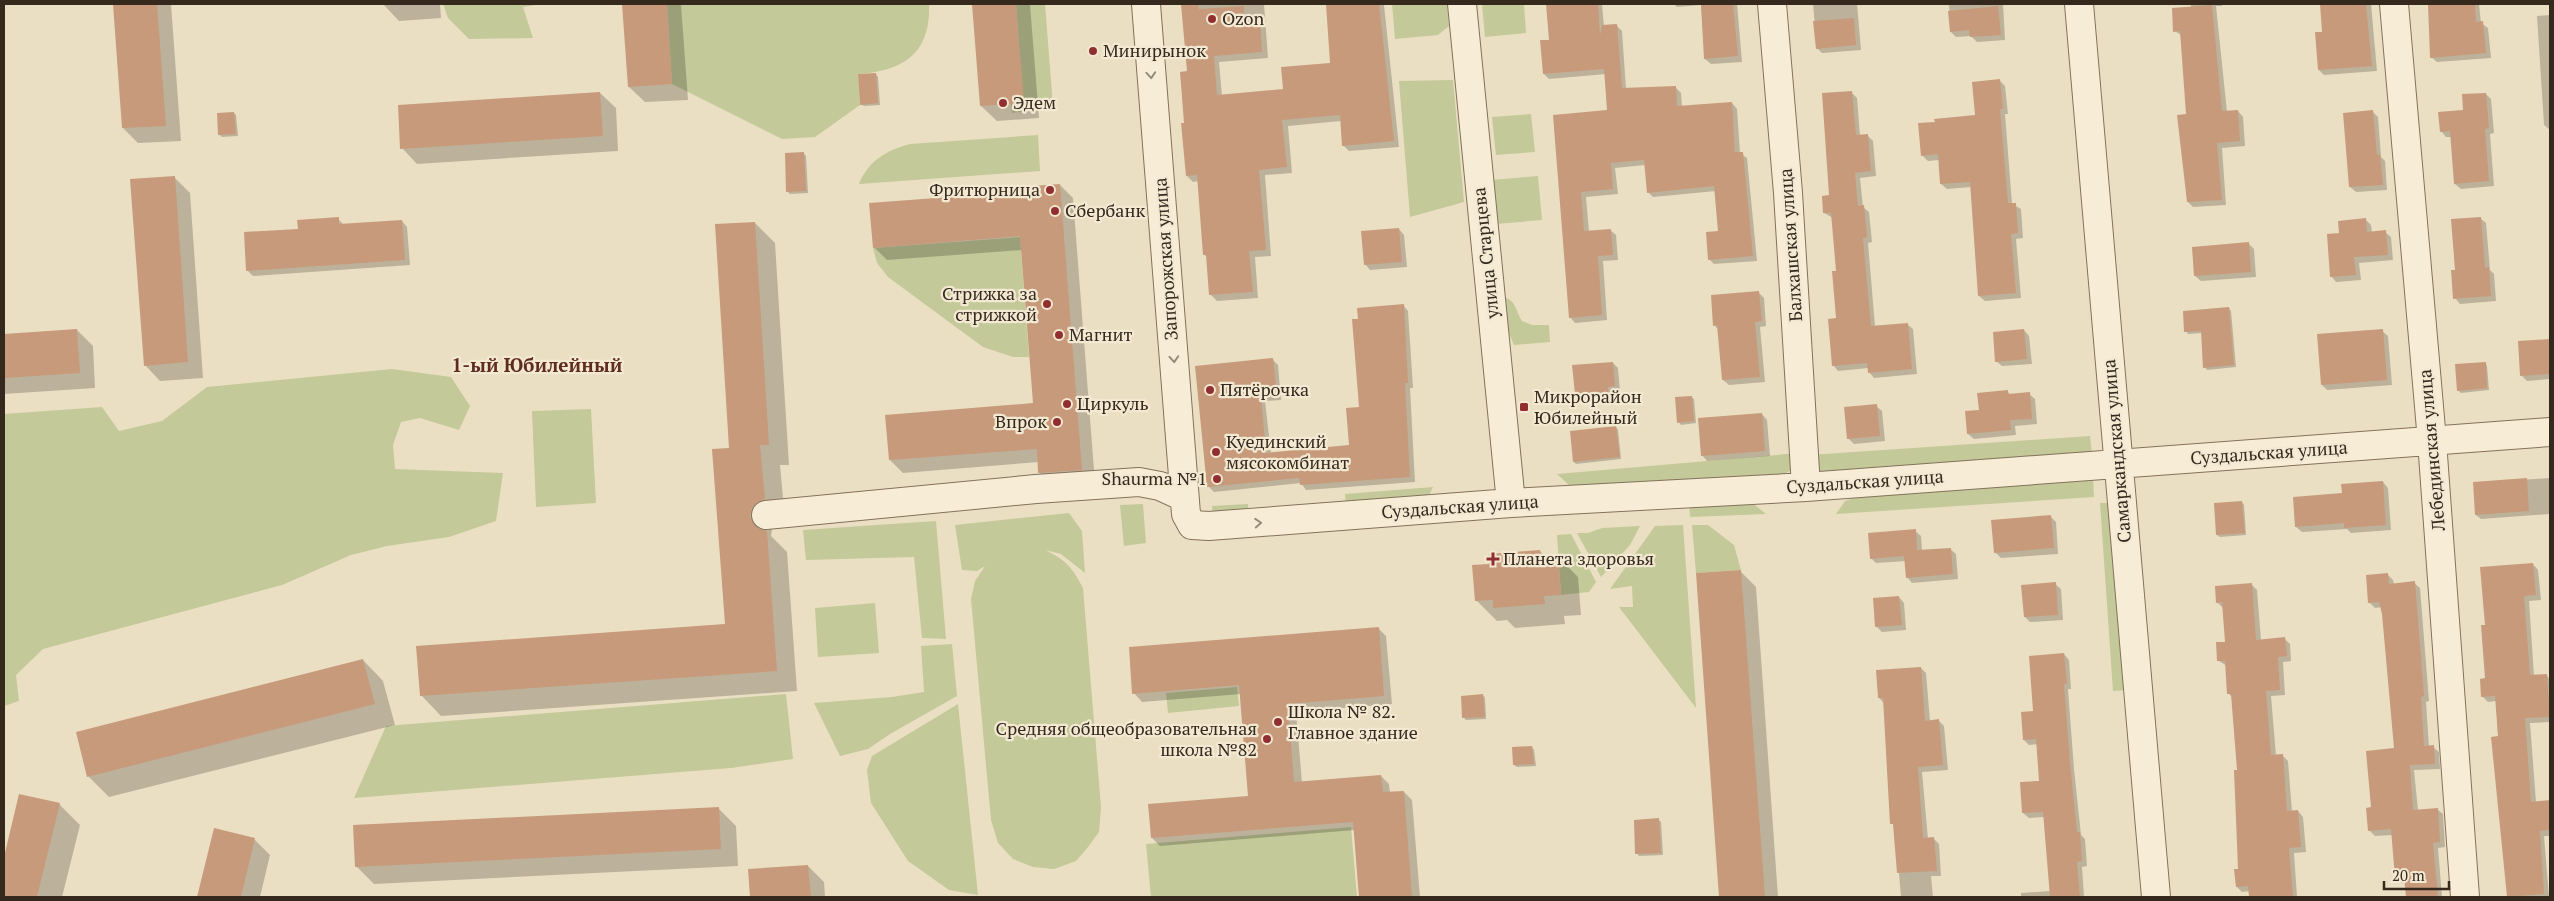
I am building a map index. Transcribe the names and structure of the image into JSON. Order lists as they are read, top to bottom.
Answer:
{
  "streets": {
    "street": [
      "Балхашская улица",
      "улица Старцева",
      "Запорожская улица",
      "Лебединская улица",
      "Самаркандская улица",
      "Суздальская улица"
    ]
  },
  "crossings": [
    ["Балхашская улица", "Суздальская улица"],
    ["улица Старцева", "Суздальская улица"],
    ["Запорожская улица", "Суздальская улица"],
    ["Лебединская улица", "Суздальская улица"],
    ["Самаркандская улица", "Суздальская улица"]
  ],
  "one_way": ["Запорожская улица"],
  "districts": ["1-ый Юбилейный"],
  "places": {
    "other": [
      "Ozon",
      "Минирынок",
      "Эдем",
      "Фритюрница",
      "Сбербанк",
      "Стрижка за стрижкой",
      "Магнит",
      "Пятёрочка",
      "Циркуль",
      "Впрок",
      "Куединский мясокомбинат",
      "Shaurma №1",
      "Школа № 82. Главное здание",
      "Средняя общеобразовательная школа №82"
    ],
    "transit": ["Микрорайон Юбилейный"],
    "health": ["Планета здоровья"]
  },
  "scale_bar": "20 m"
}
